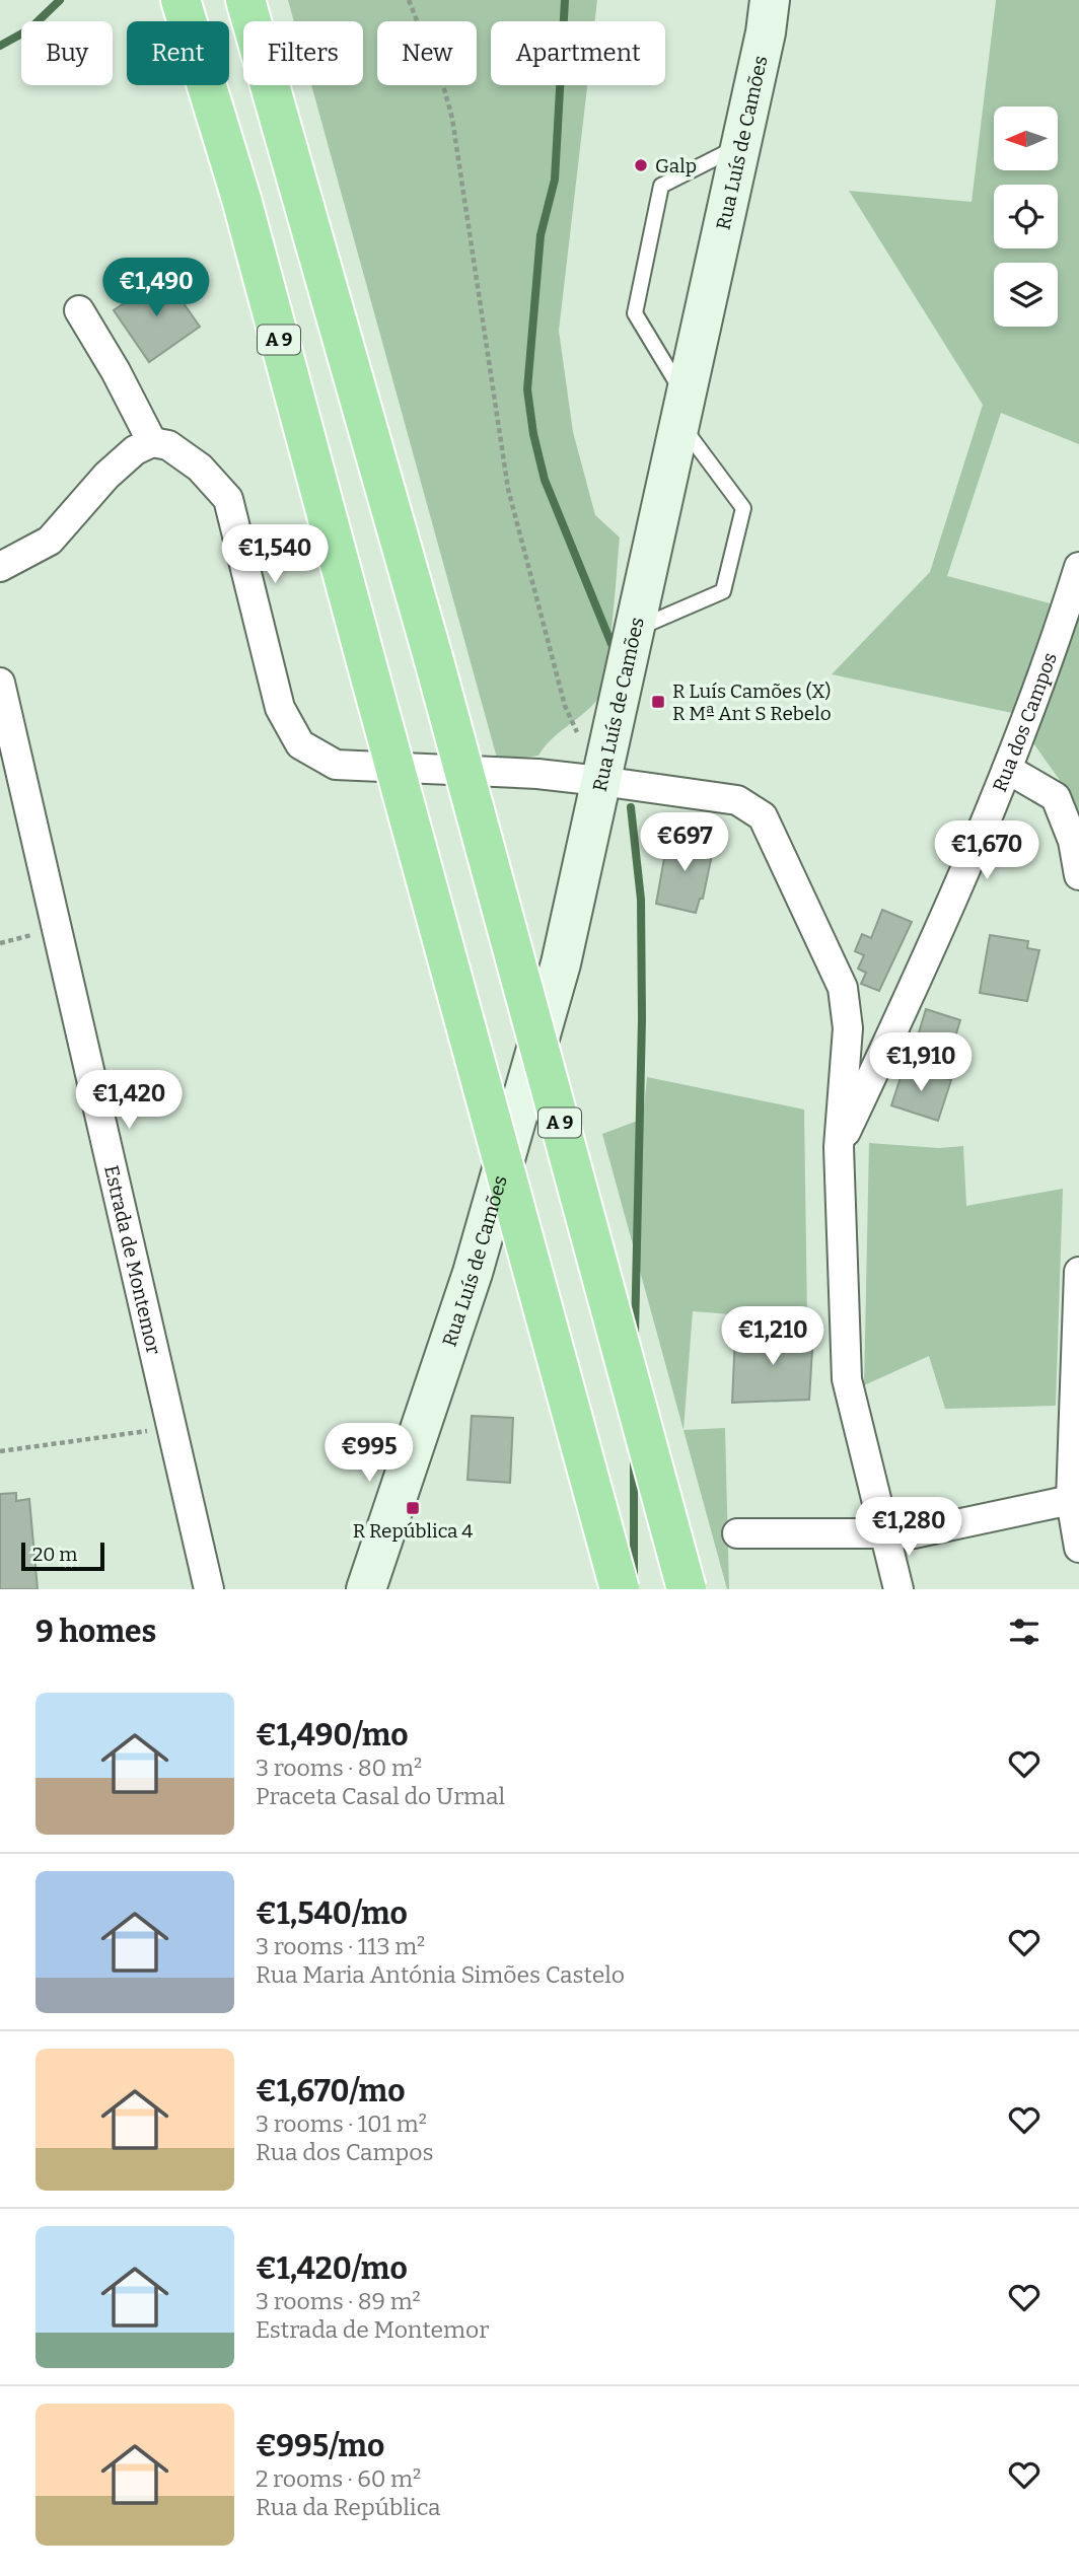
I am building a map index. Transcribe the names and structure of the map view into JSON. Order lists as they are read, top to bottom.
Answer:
{
  "streets": {
    "highway": ["A 9"],
    "main road": ["Rua Luís de Camões"],
    "street": ["Rua dos Campos", "Estrada de Montemor"]
  },
  "places": {
    "other": ["Galp"],
    "transit": ["R Luís Camões (X) R Mª Ant S Rebelo", "R República 4"]
  },
  "scale_bar": "20 m",
  "north": "left",
  "page": {
    "chip": [
      "Buy",
      "Rent",
      "Filters",
      "New",
      "Apartment"
    ],
    "price": [
      "€1,490",
      "€1,540",
      "€697",
      "€1,670",
      "€1,910",
      "€1,420",
      "€1,210",
      "€995",
      "€1,280"
    ],
    "scale": "20 m",
    "heading": "9 homes",
    "list": [
      {
        "name": "€1,490/mo",
        "note": "3 rooms · 80 m² · Praceta Casal do Urmal"
      },
      {
        "name": "€1,540/mo",
        "note": "3 rooms · 113 m² · Rua Maria Antónia Simões Castelo"
      },
      {
        "name": "€1,670/mo",
        "note": "3 rooms · 101 m² · Rua dos Campos"
      },
      {
        "name": "€1,420/mo",
        "note": "3 rooms · 89 m² · Estrada de Montemor"
      },
      {
        "name": "€995/mo",
        "note": "2 rooms · 60 m² · Rua da República"
      }
    ]
  }
}
